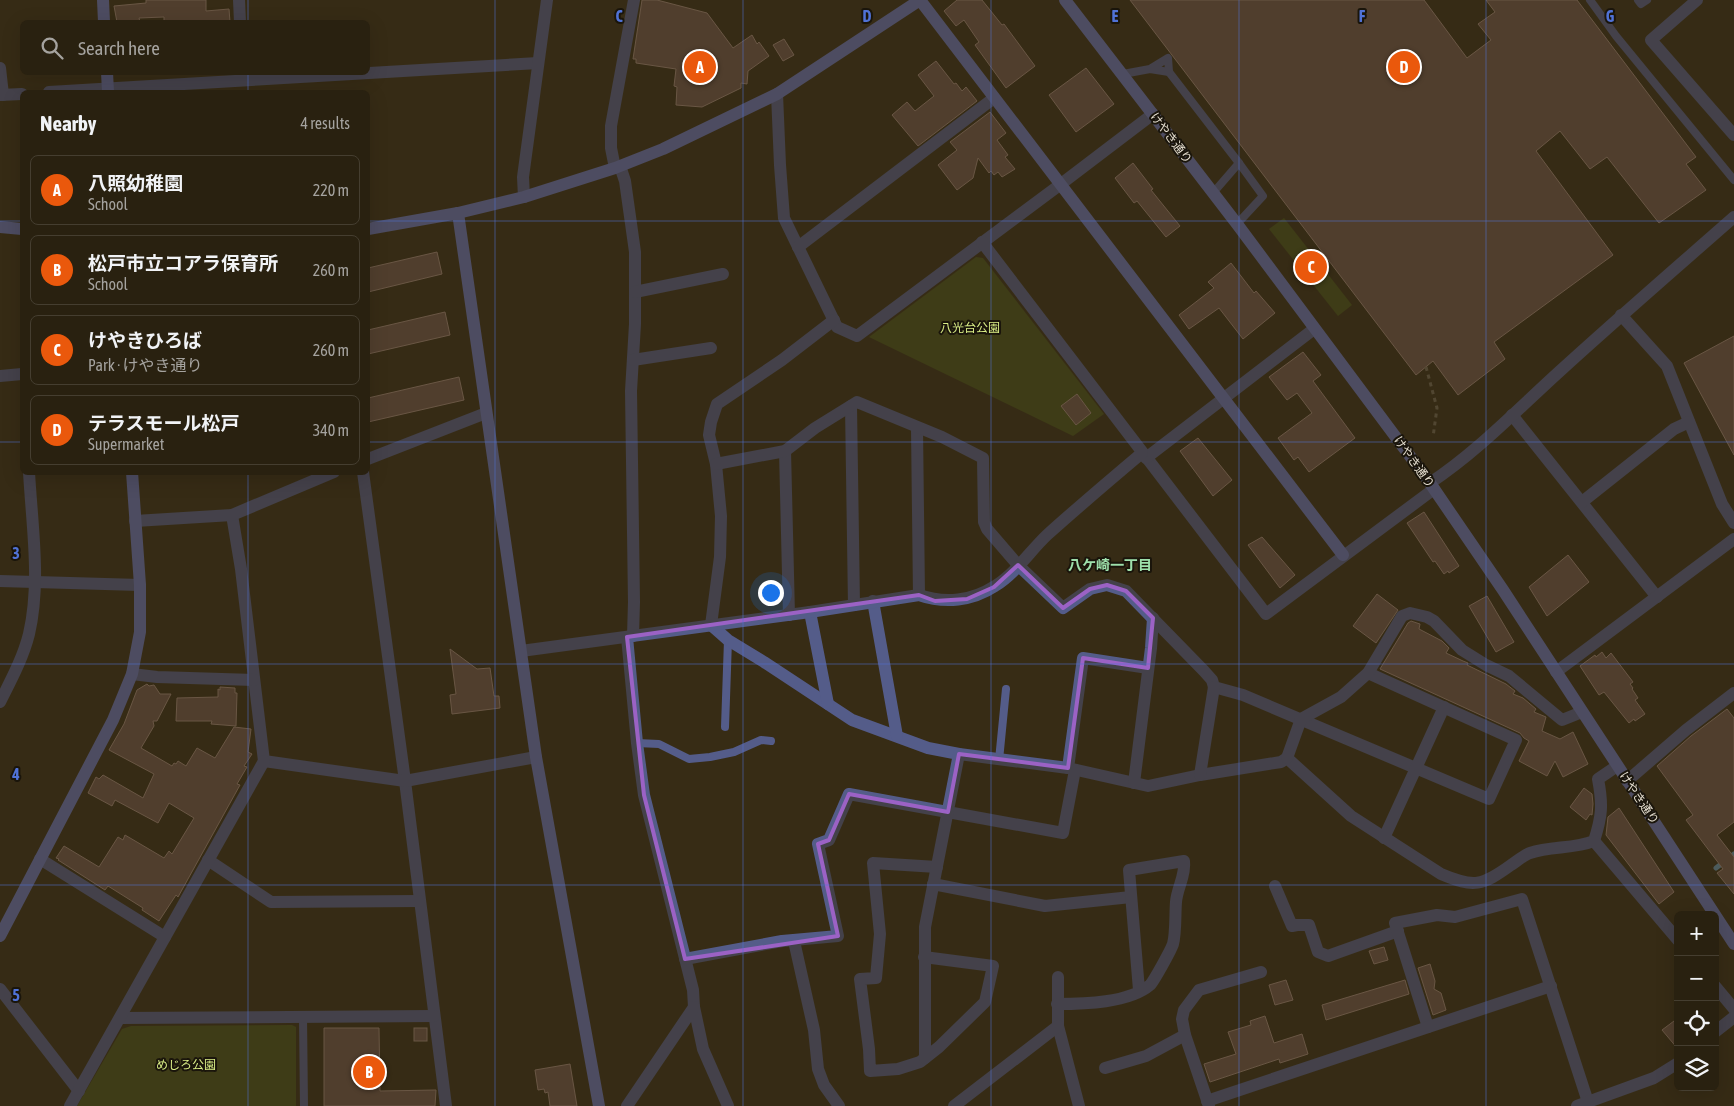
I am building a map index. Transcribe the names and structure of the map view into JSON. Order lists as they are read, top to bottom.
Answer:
{
  "streets": {
    "street": ["けやき通り"]
  },
  "districts": ["八ケ崎一丁目"],
  "parks": ["八光台公園", "めじろ公園"],
  "page": {
    "search": "Search here",
    "pins": [
      "A",
      "D",
      "C",
      "B"
    ],
    "heading": ["Nearby", "4 results"],
    "list": [
      {
        "mark": "A",
        "name": "八照幼稚園",
        "note": "School",
        "value": "220 m"
      },
      {
        "mark": "B",
        "name": "松戸市立コアラ保育所",
        "note": "School",
        "value": "260 m"
      },
      {
        "mark": "C",
        "name": "けやきひろば",
        "note": "Park · けやき通り",
        "value": "260 m"
      },
      {
        "mark": "D",
        "name": "テラスモール松戸",
        "note": "Supermarket",
        "value": "340 m"
      }
    ],
    "map_buttons": ["+", "−"]
  },
  "grid": {
    "columns": [
      "C",
      "D",
      "E",
      "F",
      "G"
    ],
    "rows": ["3", "4", "5"]
  }
}
